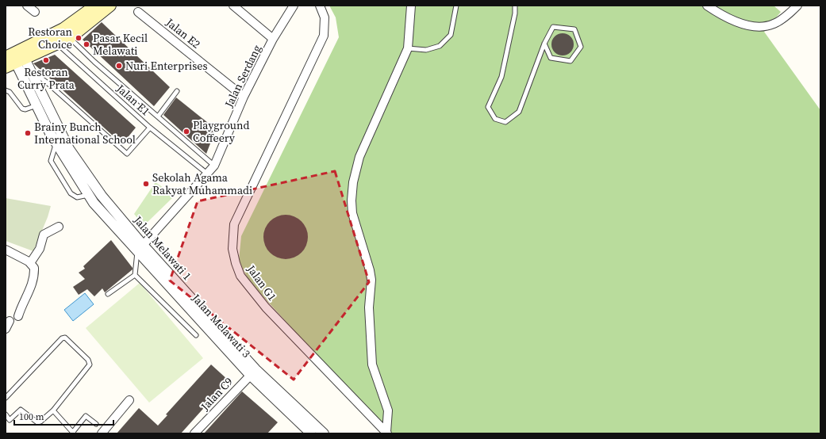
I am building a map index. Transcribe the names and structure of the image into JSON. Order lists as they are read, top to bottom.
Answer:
{
  "streets": {
    "street": [
      "Jalan E2",
      "Jalan Serdang",
      "Jalan Melawati 1",
      "Jalan G1",
      "Jalan C9"
    ],
    "lane": ["Jalan E1"]
  },
  "crossings": [
    ["Jalan E2", "Jalan Serdang"],
    ["Jalan Serdang", "Jalan E1"],
    ["Jalan Serdang", "Jalan Melawati 1"],
    ["Jalan Melawati 1", "Jalan C9"]
  ],
  "places": [
    "Restoran Choice",
    "Pasar Kecil Melawati",
    "Restoran Curry Prata",
    "Nuri Enterprises",
    "Playground Coffeery",
    "Brainy Bunch International School",
    "Sekolah Agama Rakyat Muhammadi"
  ],
  "scale_bar": "100 m"
}
